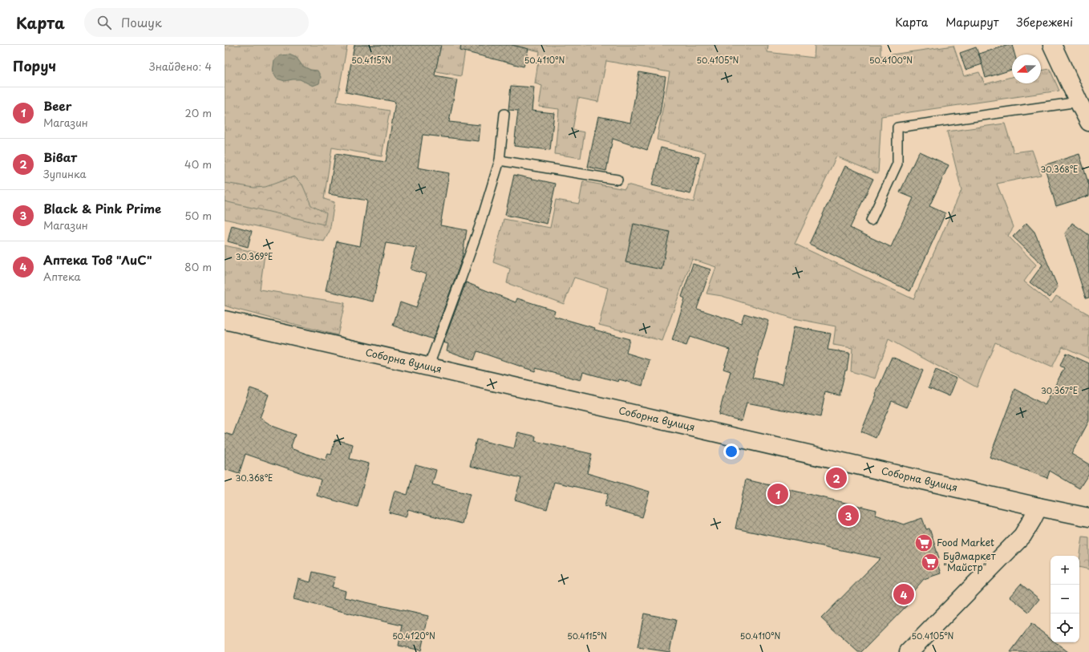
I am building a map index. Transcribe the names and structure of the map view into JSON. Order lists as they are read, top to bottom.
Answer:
{
  "streets": {
    "main road": ["Соборна вулиця"]
  },
  "places": {
    "supermarket": ["Food Market", "Будмаркет \"Майстр\""]
  },
  "north": "left",
  "page": {
    "header": "Карта",
    "search": "Пошук",
    "nav": ["Карта", "Маршрут", "Збережені"],
    "heading": ["Поруч", "Знайдено: 4"],
    "list": [
      {
        "mark": "1",
        "name": "Beer",
        "note": "Магазин",
        "value": "20 m"
      },
      {
        "mark": "2",
        "name": "Віват",
        "note": "Зупинка",
        "value": "40 m"
      },
      {
        "mark": "3",
        "name": "Black & Pink Prime",
        "note": "Магазин",
        "value": "50 m"
      },
      {
        "mark": "4",
        "name": "Аптека Тов \"ЛиС\"",
        "note": "Аптека",
        "value": "80 m"
      }
    ],
    "pins": [
      "2",
      "1",
      "3",
      "4"
    ],
    "map_buttons": ["+", "−"]
  },
  "coordinates": [
    "50.4115°N",
    "50.4110°N",
    "50.4105°N",
    "50.4100°N",
    "30.368°E",
    "30.369°E",
    "30.367°E",
    "50.4120°N"
  ]
}
